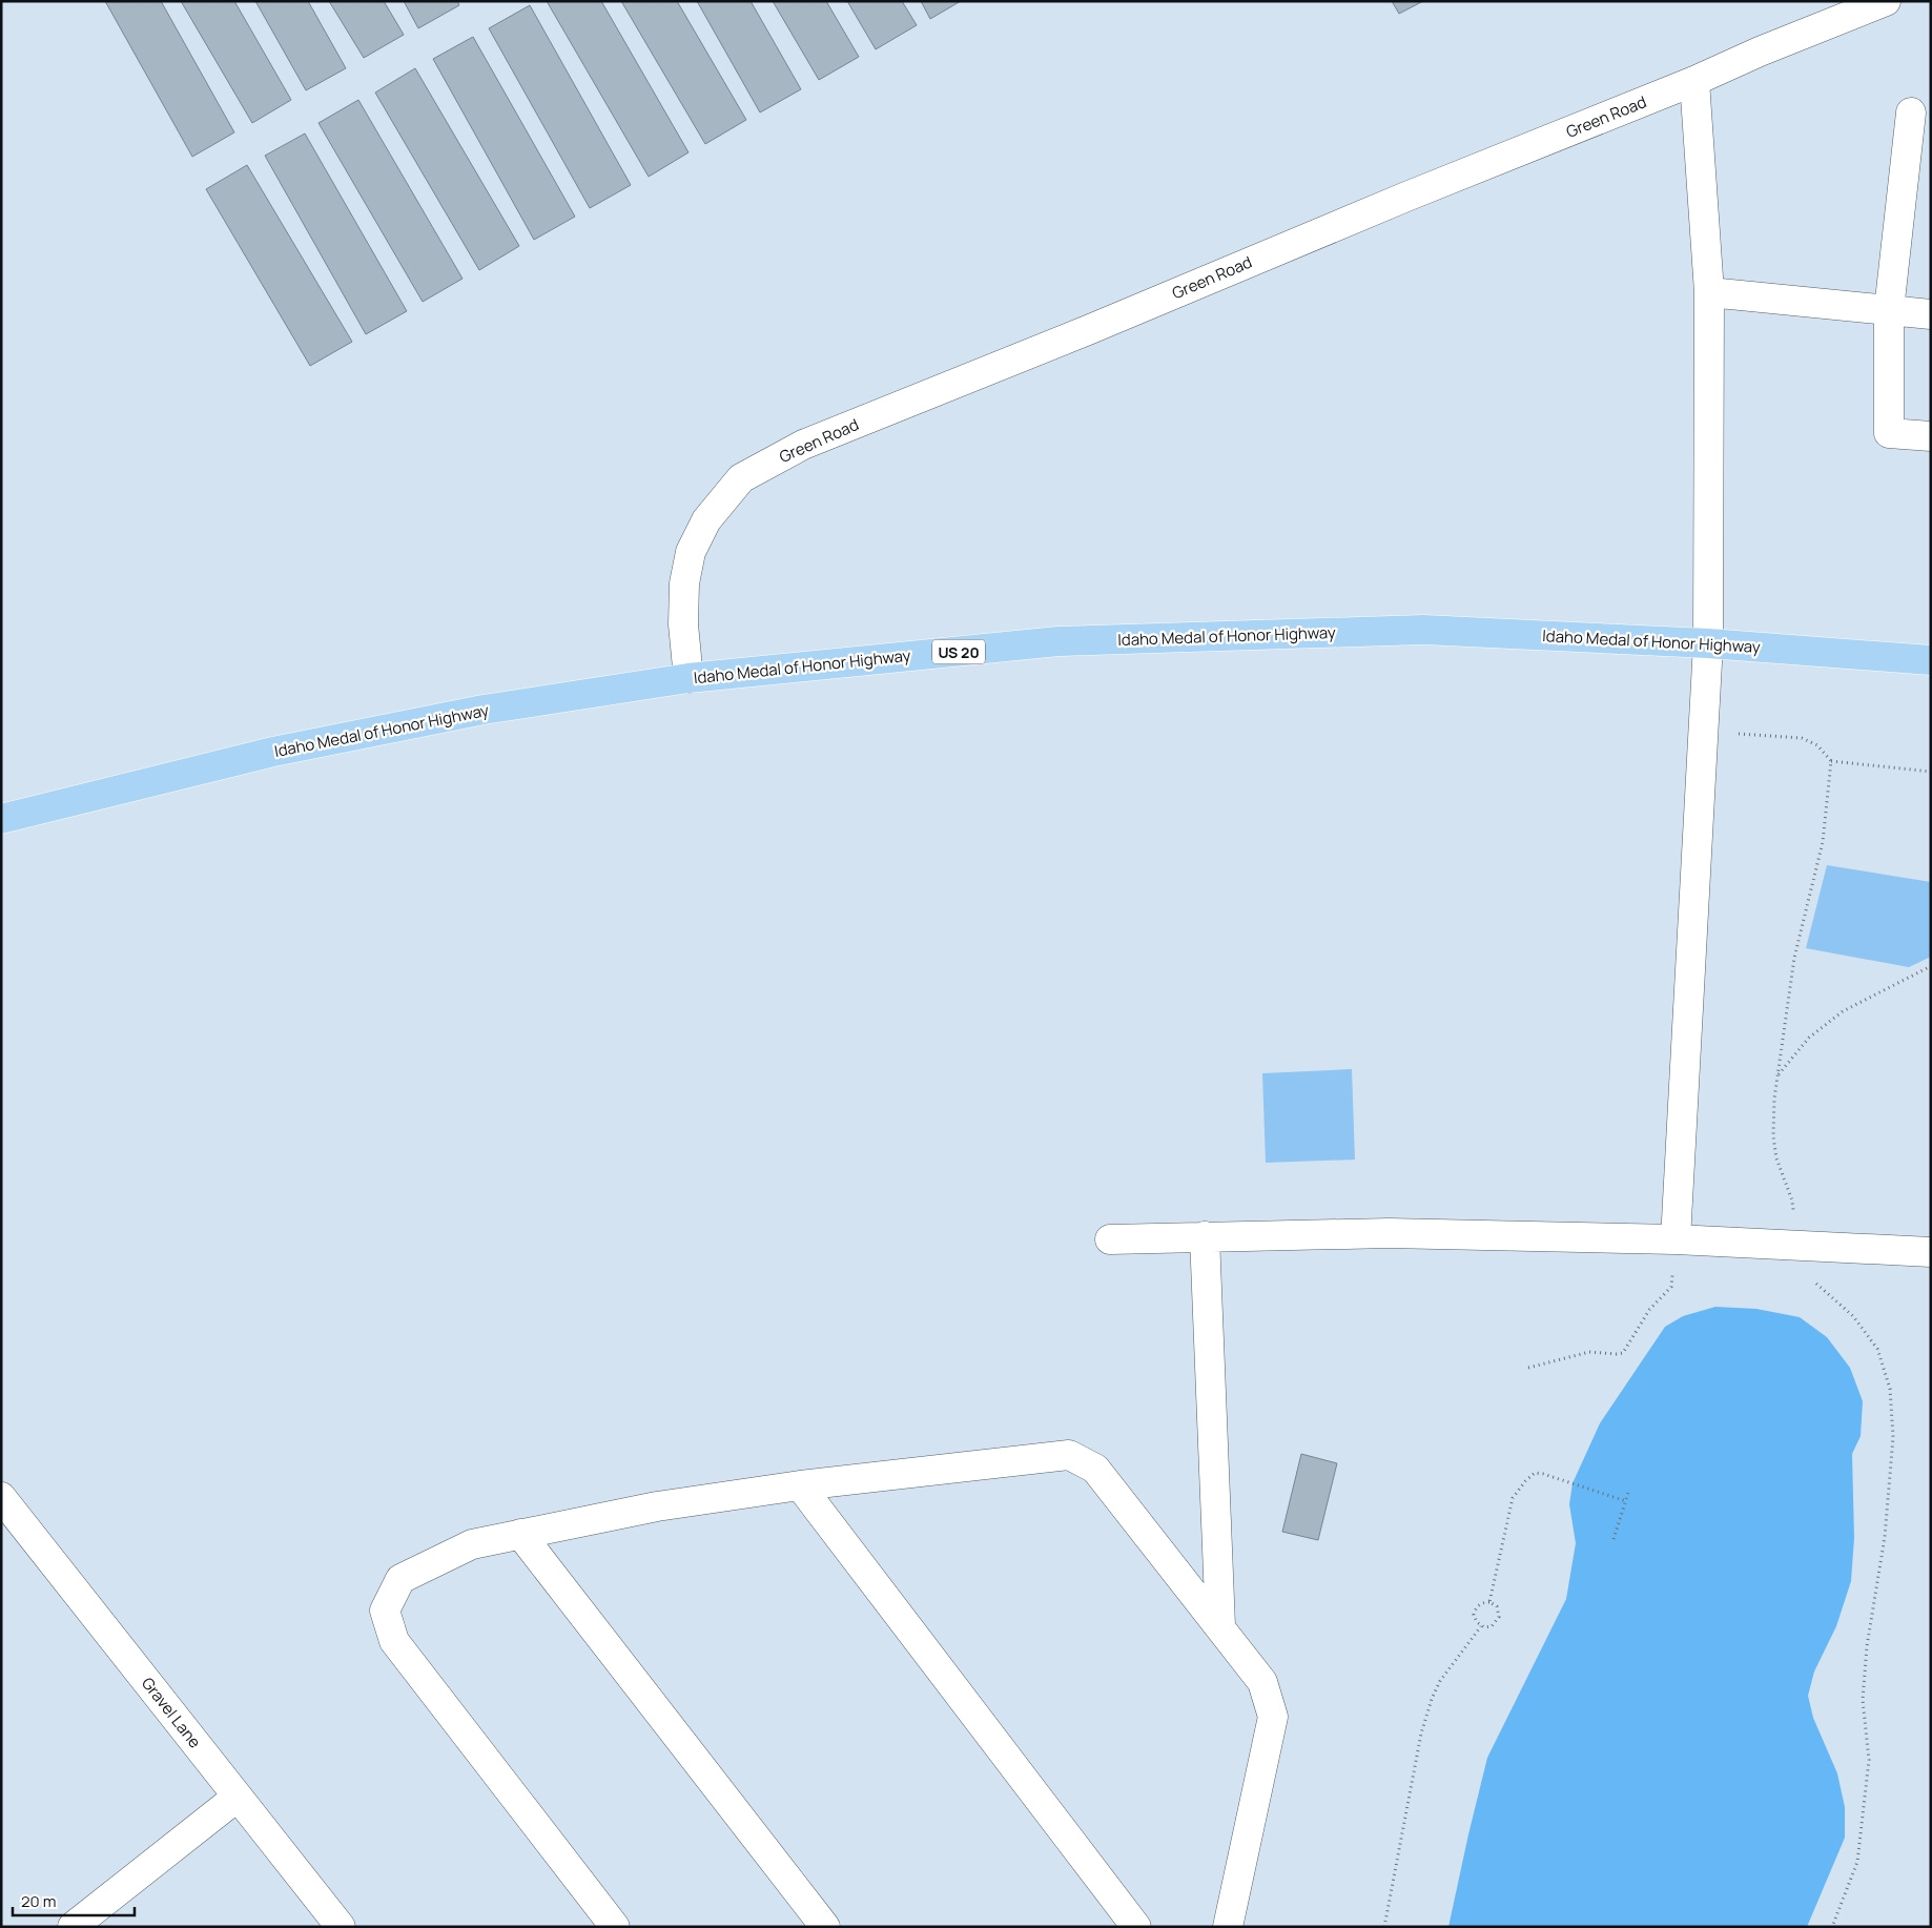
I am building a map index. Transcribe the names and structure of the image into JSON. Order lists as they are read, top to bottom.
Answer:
{
  "streets": {
    "main road": ["Idaho Medal of Honor Highway", "US 20"],
    "street": ["Green Road", "Gravel Lane"]
  },
  "crossings": [
    ["Green Road", "Idaho Medal of Honor Highway"]
  ],
  "scale_bar": "20 m"
}
